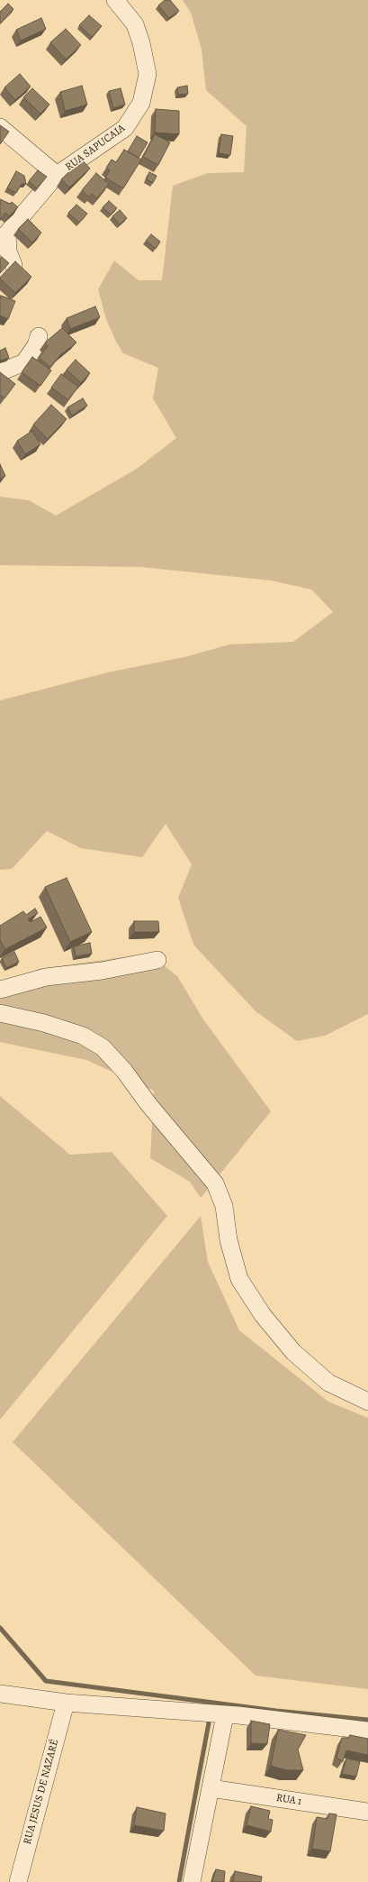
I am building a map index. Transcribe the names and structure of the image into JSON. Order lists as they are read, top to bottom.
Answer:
{
  "streets": {
    "street": ["RUA SAPUCAIA", "RUA JESUS DE NAZARÉ", "RUA 1"]
  }
}
